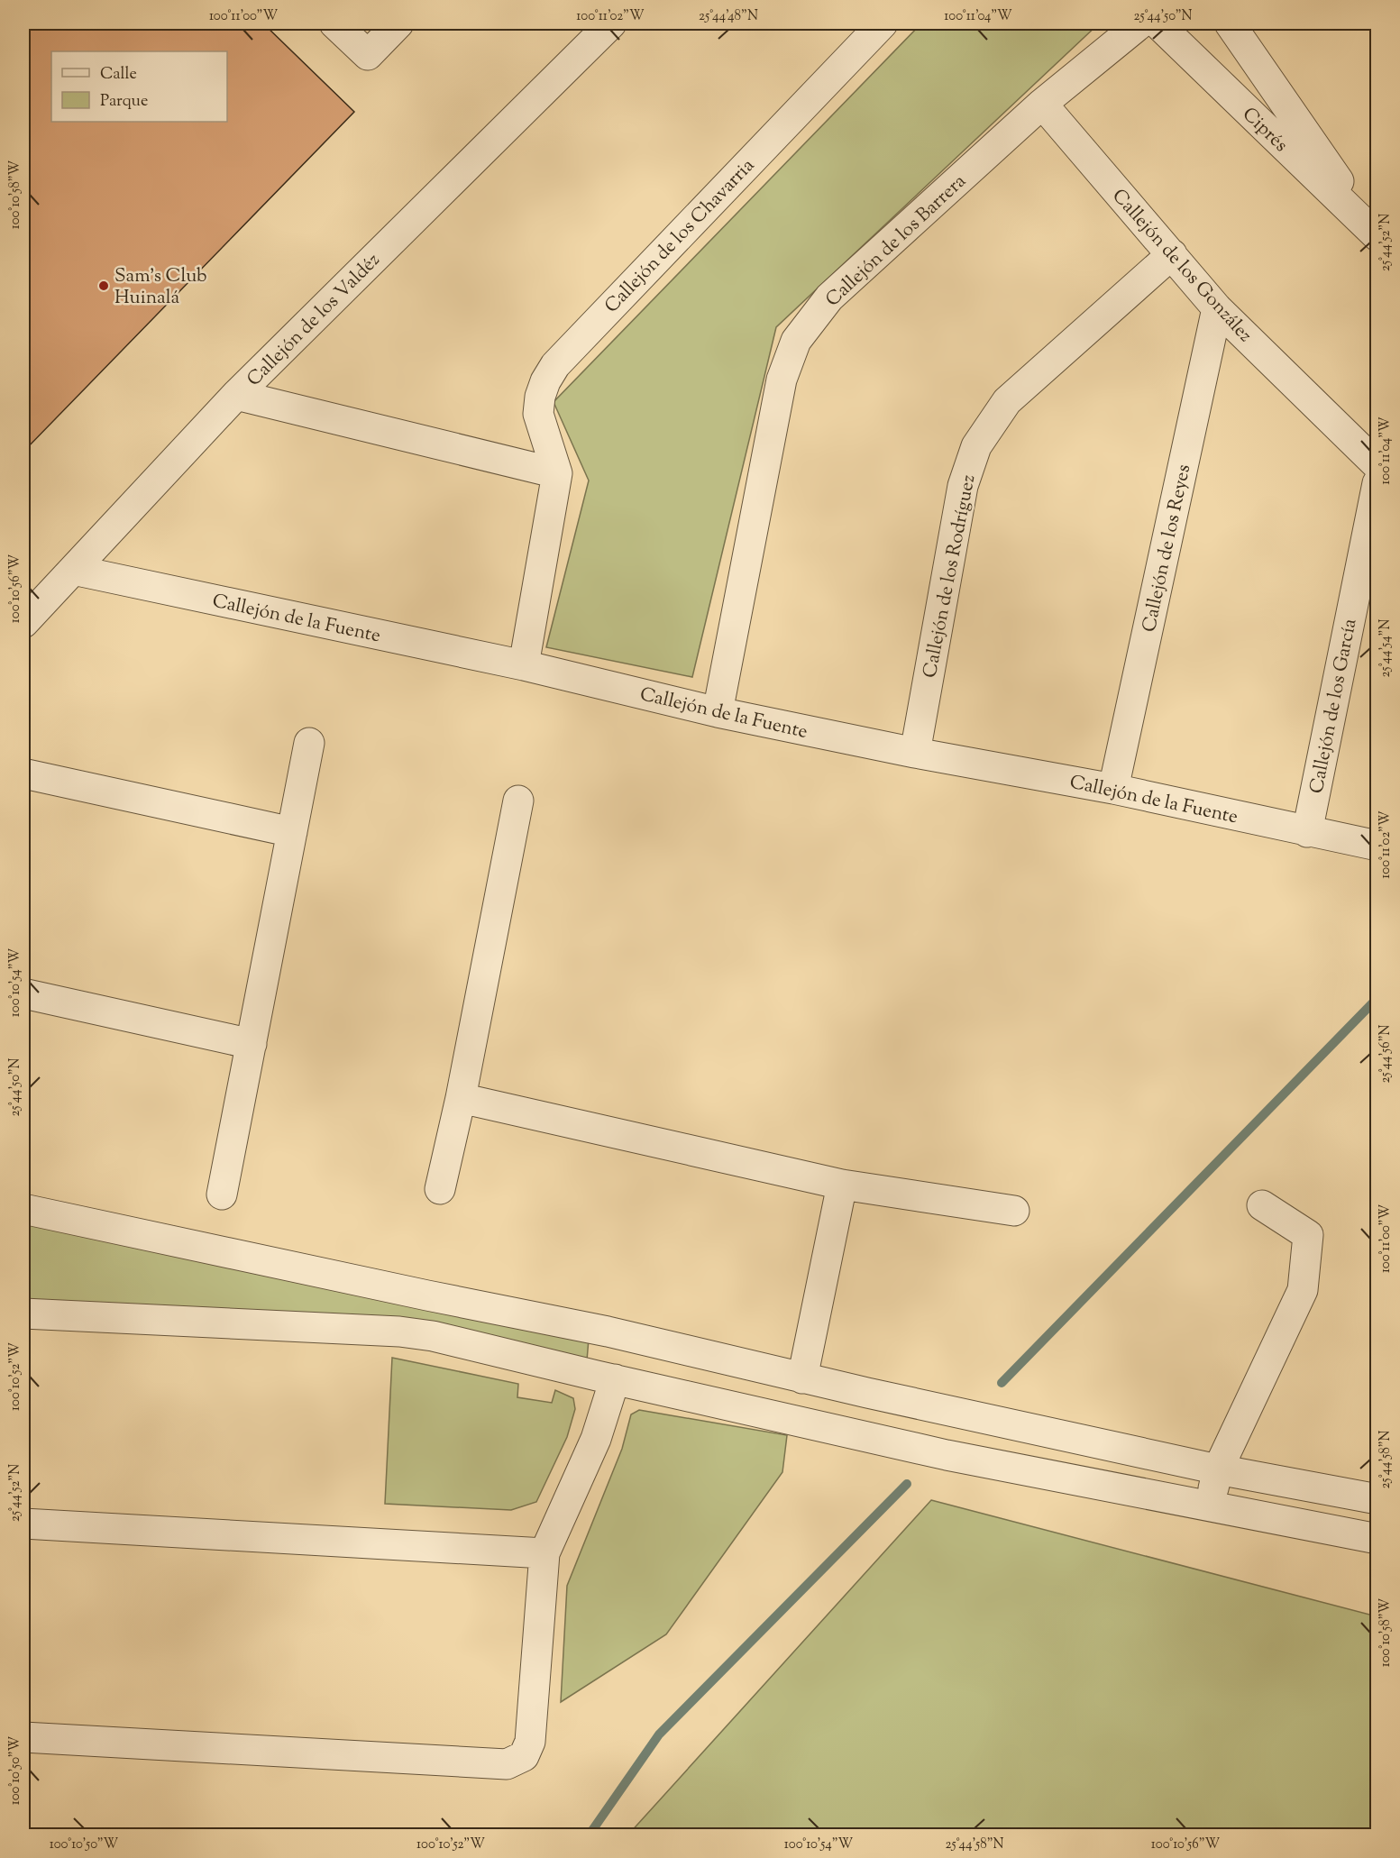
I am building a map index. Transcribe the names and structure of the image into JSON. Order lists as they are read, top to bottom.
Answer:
{
  "streets": {
    "street": [
      "Ciprés",
      "Callejón de los Chavarria",
      "Callejón de los Barrera",
      "Callejón de los González",
      "Callejón de los Valdéz",
      "Callejón de los Reyes",
      "Callejón de los Rodríguez",
      "Callejón de la Fuente",
      "Callejón de los García"
    ]
  },
  "crossings": [
    ["Callejón de los Chavarria", "Callejón de la Fuente"],
    ["Callejón de los Barrera", "Callejón de los González"],
    ["Callejón de los Barrera", "Callejón de la Fuente"],
    ["Callejón de los González", "Callejón de los Reyes"],
    ["Callejón de los González", "Callejón de los Rodríguez"],
    ["Callejón de los Valdéz", "Callejón de la Fuente"],
    ["Callejón de los Reyes", "Callejón de la Fuente"],
    ["Callejón de los Rodríguez", "Callejón de la Fuente"],
    ["Callejón de la Fuente", "Callejón de los García"]
  ],
  "places": ["Sam's Club Huinalá"],
  "legend": ["Calle", "Parque"],
  "coordinates": [
    "100°11'00\"W",
    "100°11'02\"W",
    "25°44'48\"N",
    "100°11'04\"W",
    "25°44'50\"N",
    "100°10'58\"W",
    "25°44'52\"N",
    "100°10'56\"W",
    "25°44'54\"N",
    "100°10'54\"W",
    "25°44'56\"N",
    "100°10'52\"W",
    "25°44'58\"N",
    "100°10'50\"W"
  ]
}
